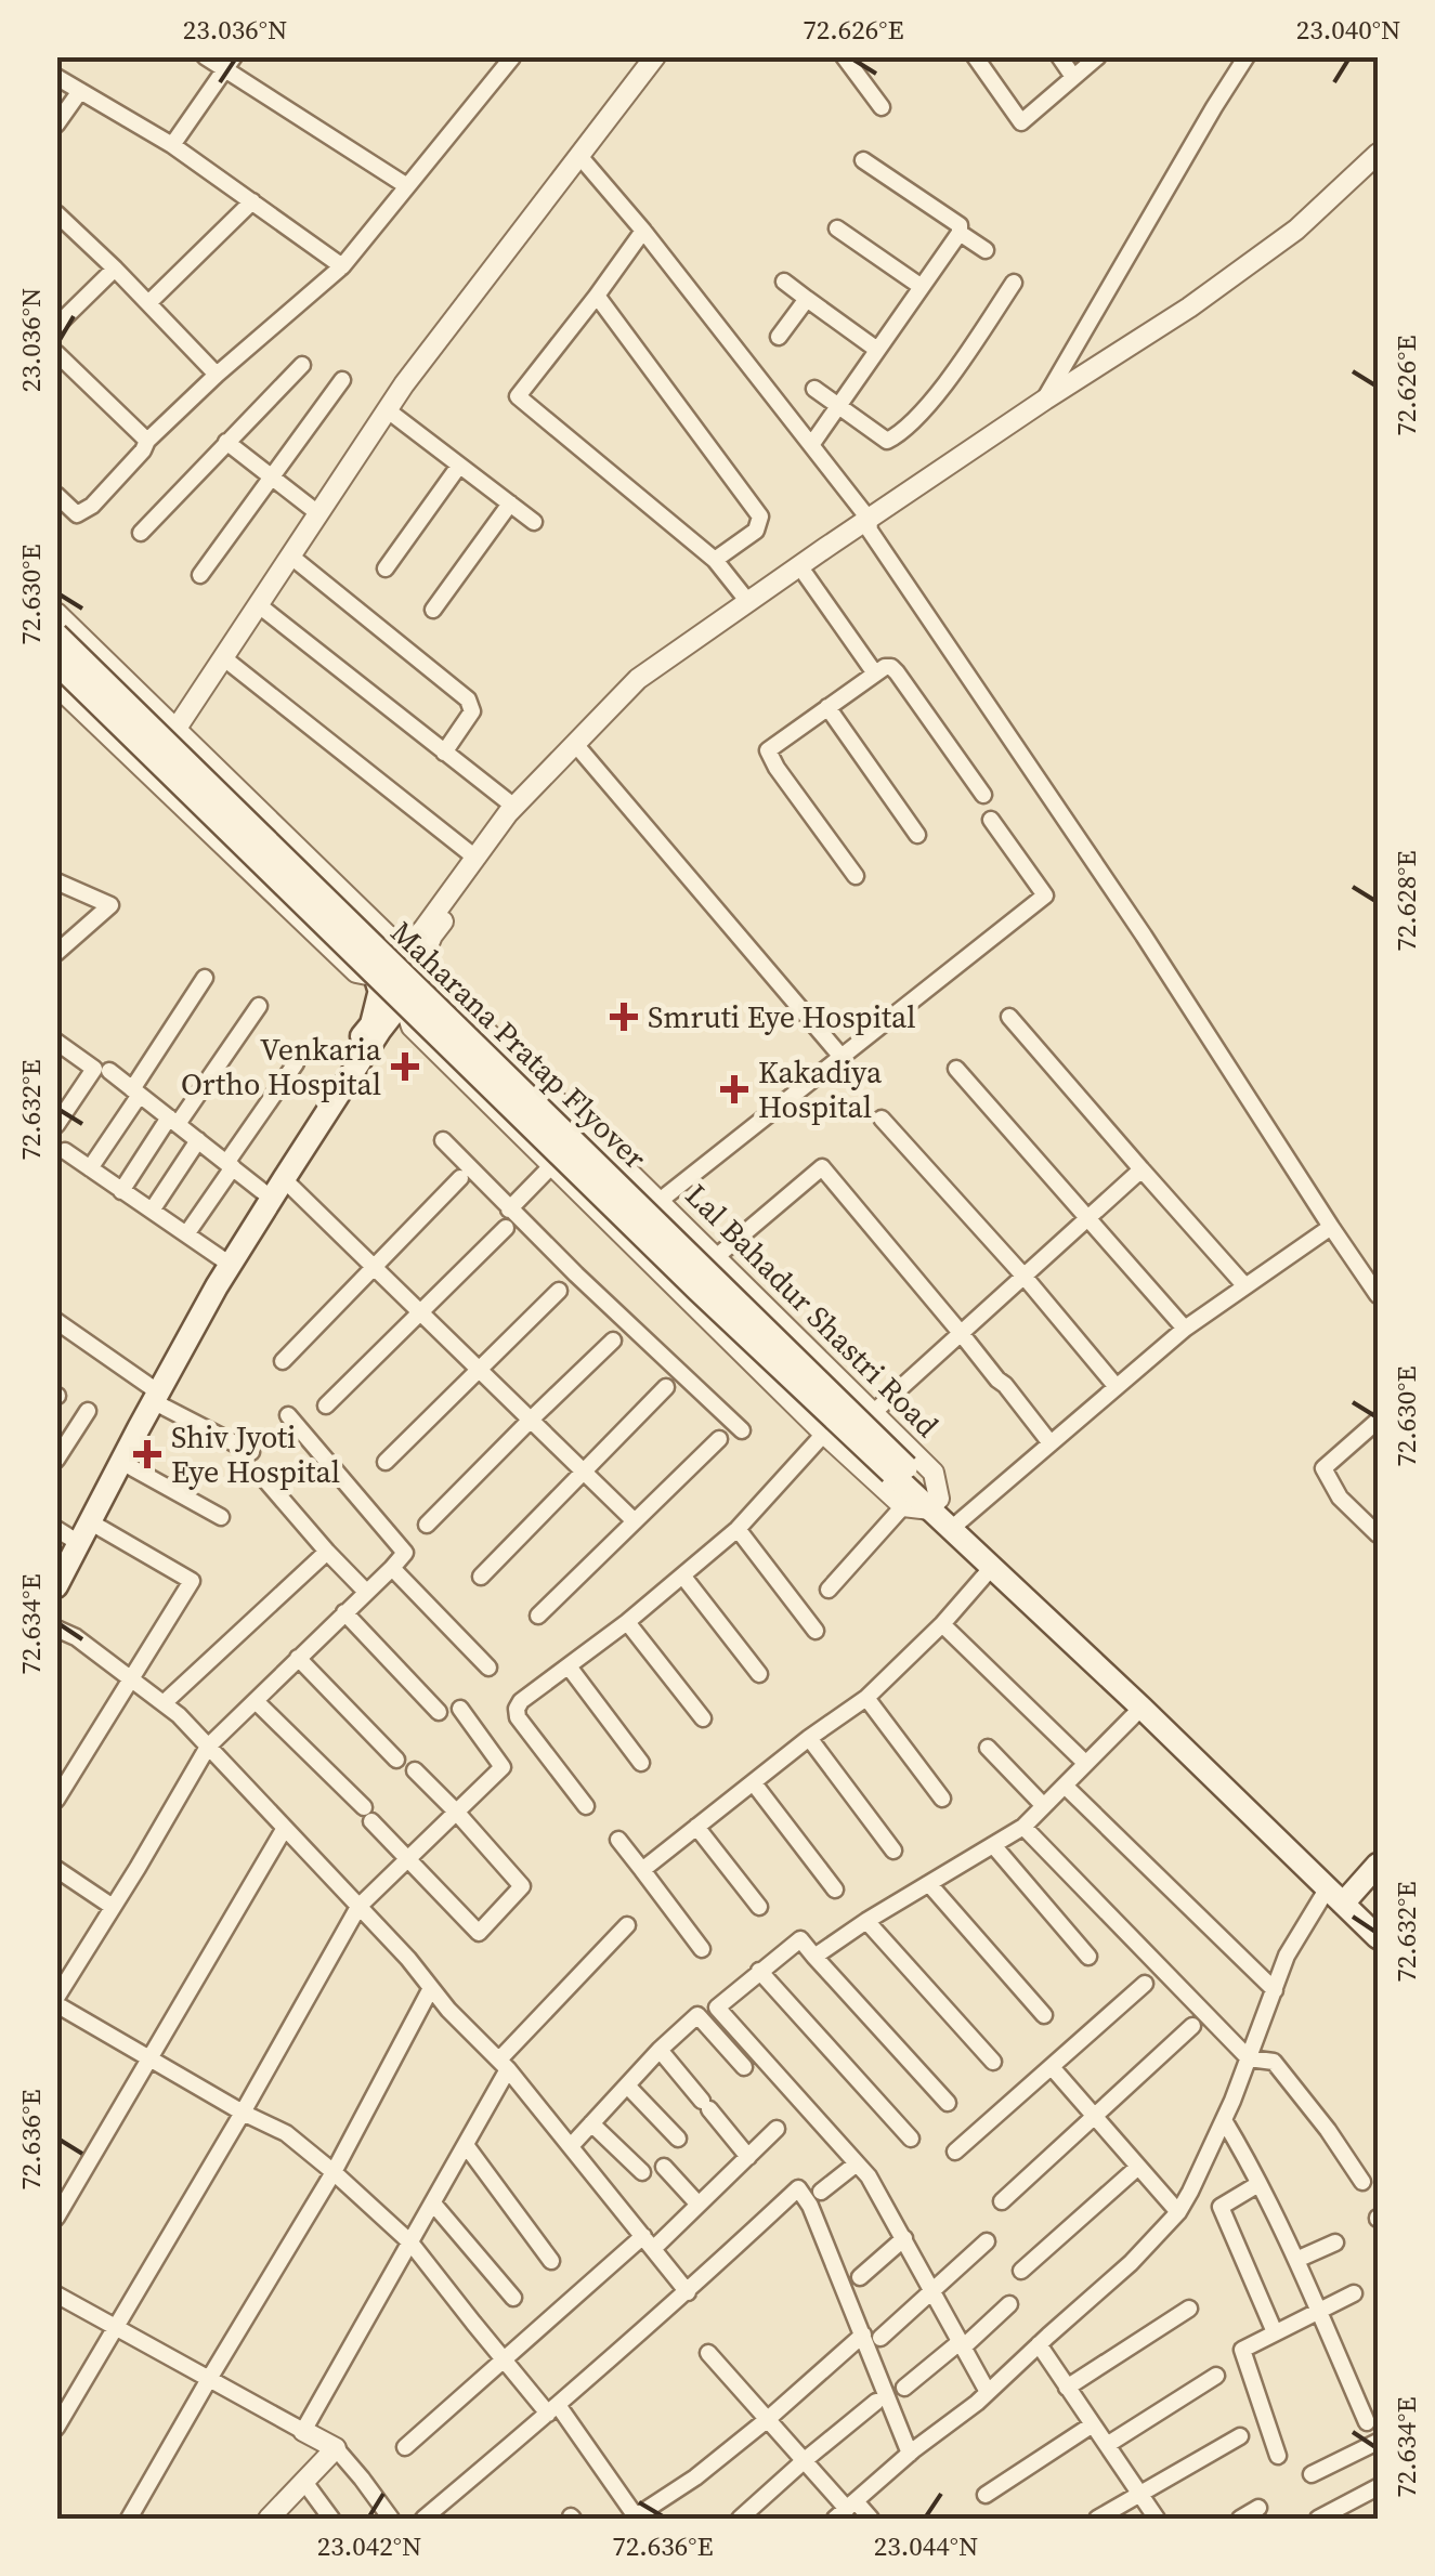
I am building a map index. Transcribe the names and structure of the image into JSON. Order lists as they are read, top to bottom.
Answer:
{
  "streets": {
    "main road": ["Maharana Pratap Flyover", "Lal Bahadur Shastri Road"]
  },
  "crossings": [
    ["Maharana Pratap Flyover", "Lal Bahadur Shastri Road"]
  ],
  "places": {
    "health": [
      "Smruti Eye Hospital",
      "Venkaria Ortho Hospital",
      "Kakadiya Hospital",
      "Shiv Jyoti Eye Hospital"
    ]
  },
  "coordinates": [
    "23.036°N",
    "72.626°E",
    "23.040°N",
    "72.630°E",
    "72.628°E",
    "72.632°E",
    "72.634°E",
    "72.636°E",
    "23.042°N",
    "23.044°N"
  ]
}
